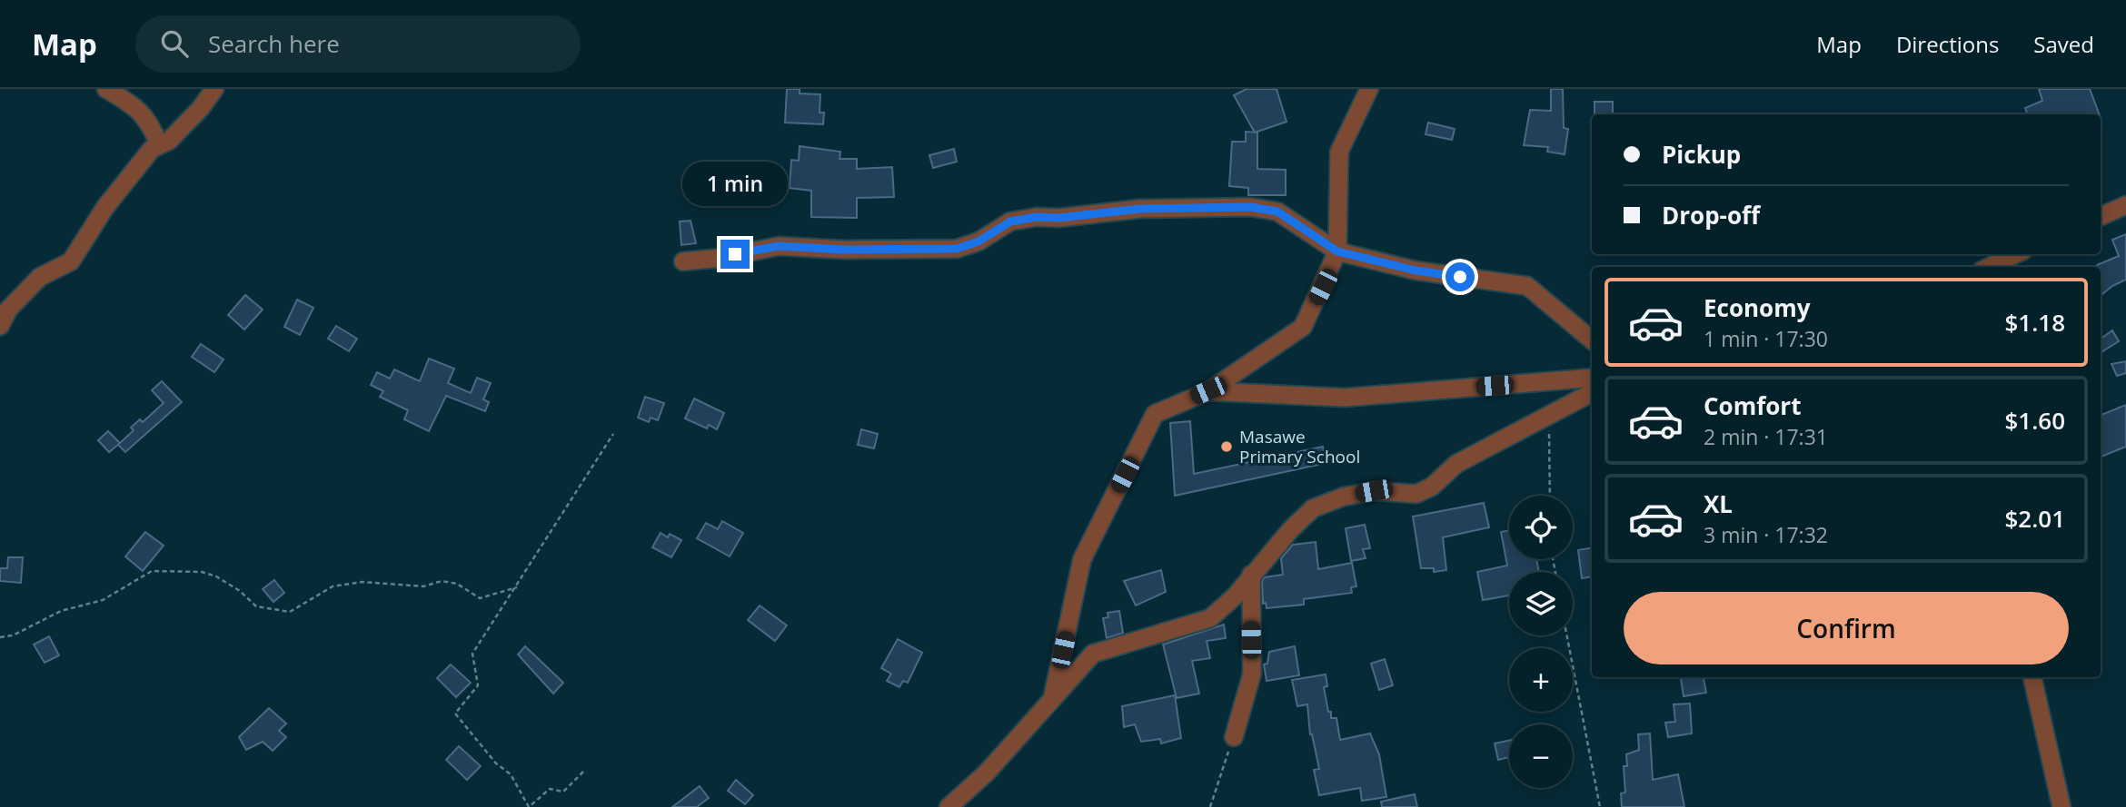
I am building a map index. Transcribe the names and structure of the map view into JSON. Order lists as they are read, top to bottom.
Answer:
{
  "places": ["Masawe Primary School"],
  "page": {
    "header": "Map",
    "search": "Search here",
    "nav": ["Map", "Directions", "Saved"],
    "banner": ["Pickup", "Drop-off"],
    "bubble": "1 min",
    "list": [
      {
        "name": "Economy",
        "note": "1 min · 17:30",
        "value": "$1.18"
      },
      {
        "name": "Comfort",
        "note": "2 min · 17:31",
        "value": "$1.60"
      },
      {
        "name": "XL",
        "note": "3 min · 17:32",
        "value": "$2.01"
      }
    ],
    "map_buttons": ["+", "−"],
    "buttons": "Confirm"
  }
}
